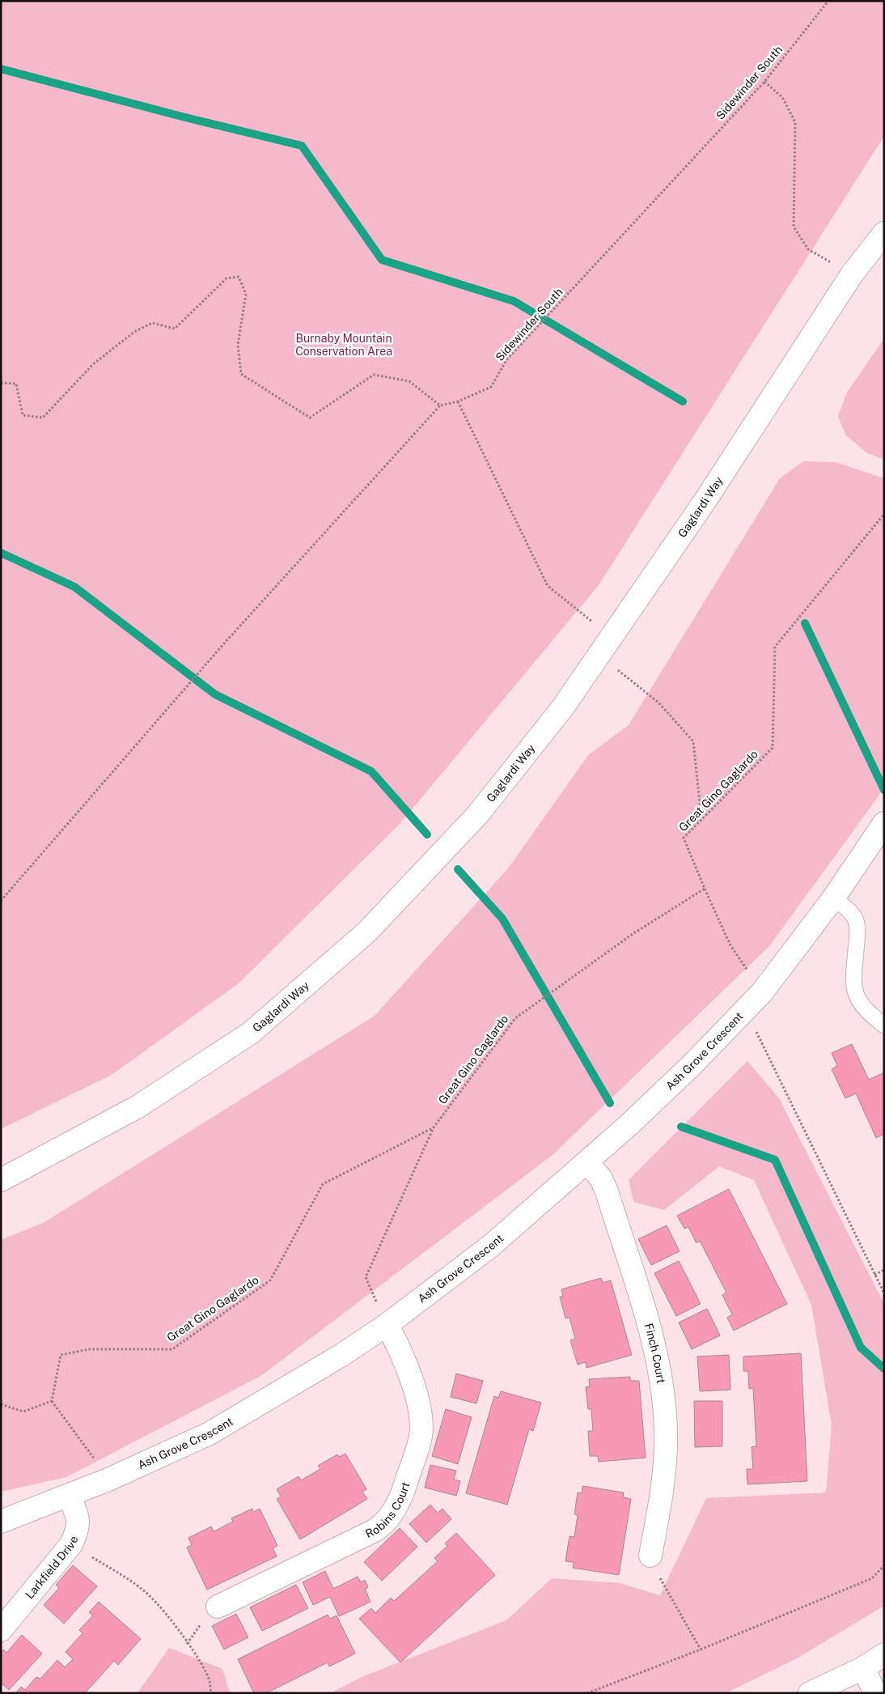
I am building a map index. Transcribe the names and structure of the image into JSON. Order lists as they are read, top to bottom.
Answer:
{
  "streets": {
    "street": [
      "Gaglardi Way",
      "Ash Grove Crescent",
      "Finch Court",
      "Robins Court",
      "Larkfield Drive"
    ],
    "path": ["Sidewinder South", "Great Gino Gaglardo"]
  },
  "crossings": [
    ["Ash Grove Crescent", "Finch Court"],
    ["Ash Grove Crescent", "Robins Court"],
    ["Ash Grove Crescent", "Larkfield Drive"]
  ],
  "parks": ["Burnaby Mountain Conservation Area"]
}
